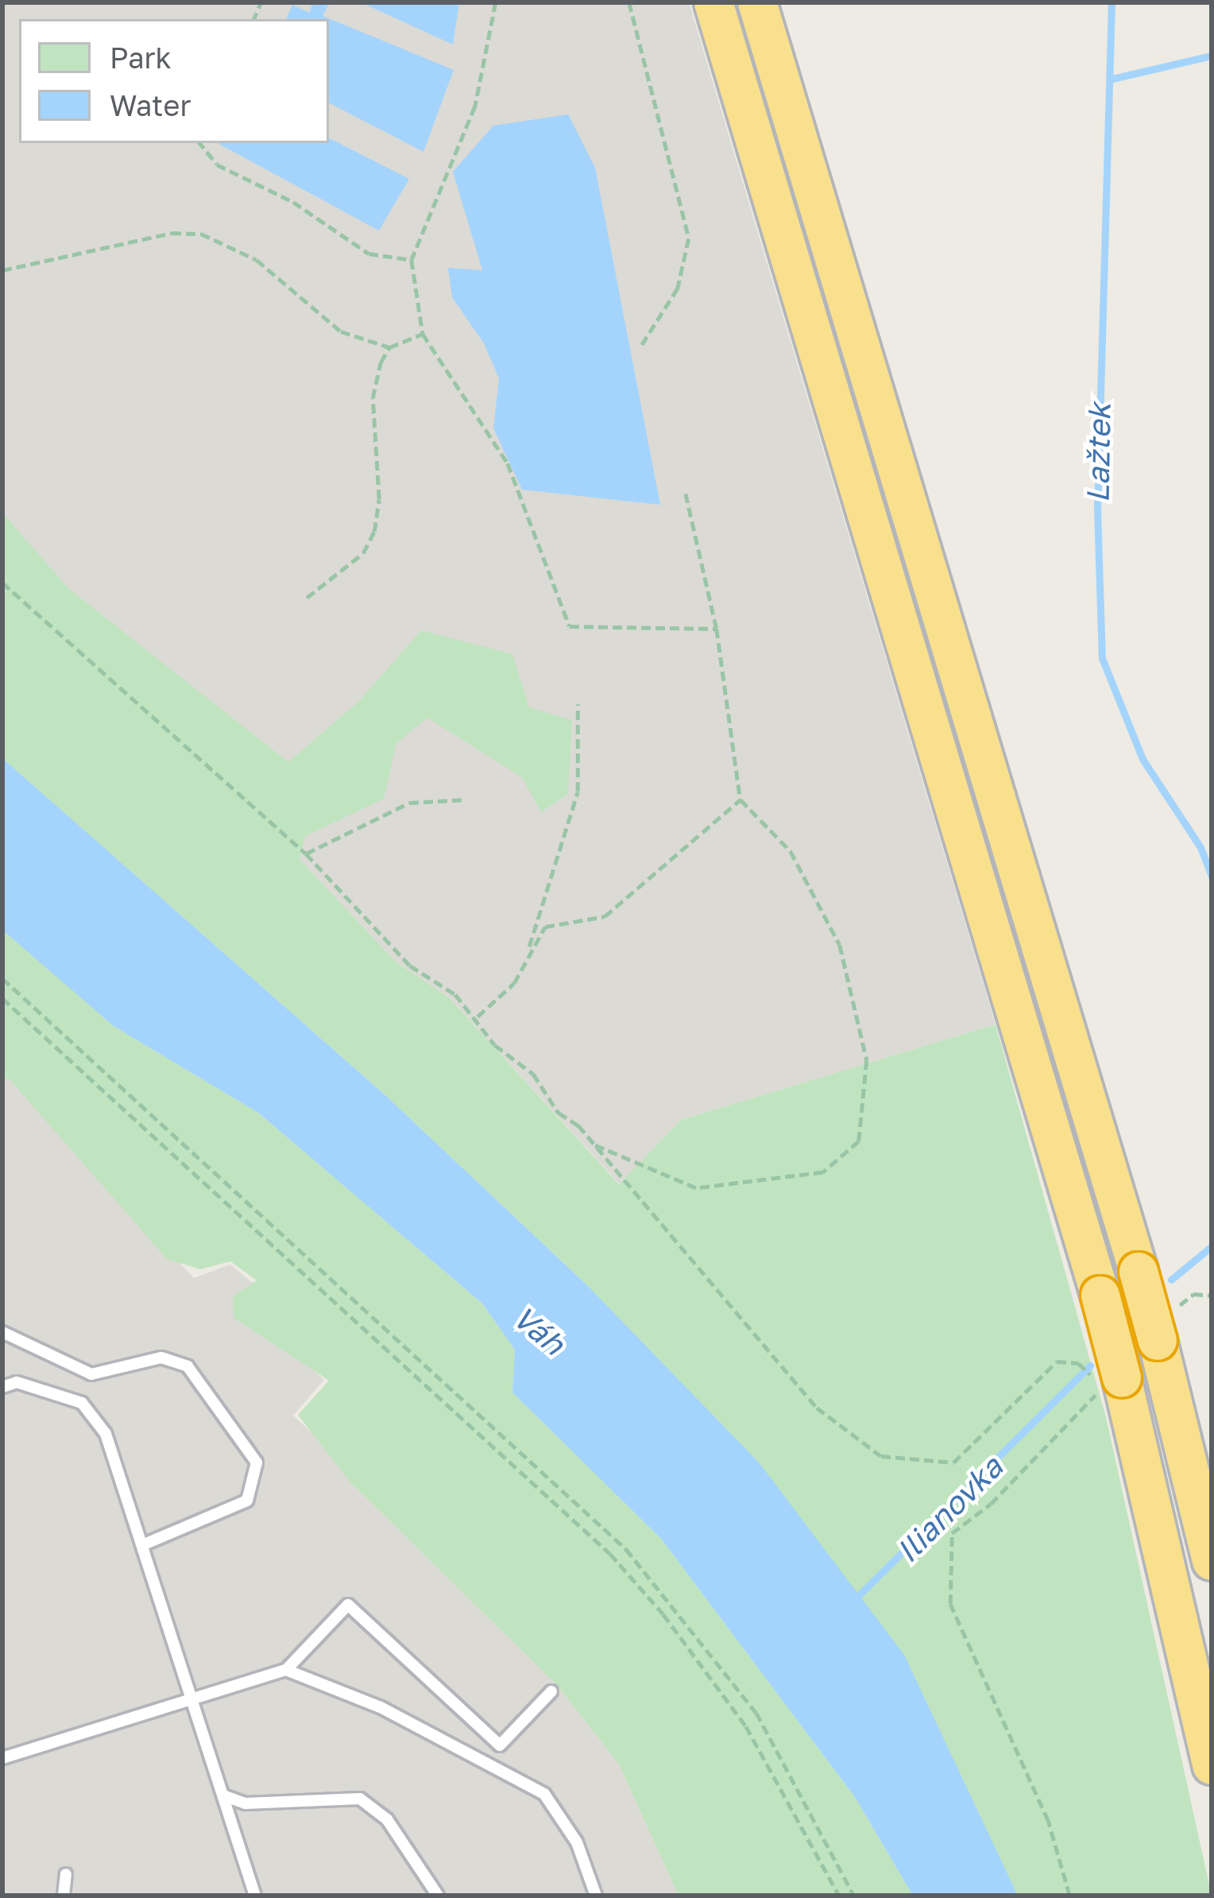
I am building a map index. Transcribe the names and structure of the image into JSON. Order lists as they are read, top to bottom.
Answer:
{
  "water": ["Lažtek", "Váh", "Ilianovka"],
  "legend": ["Park", "Water"]
}
